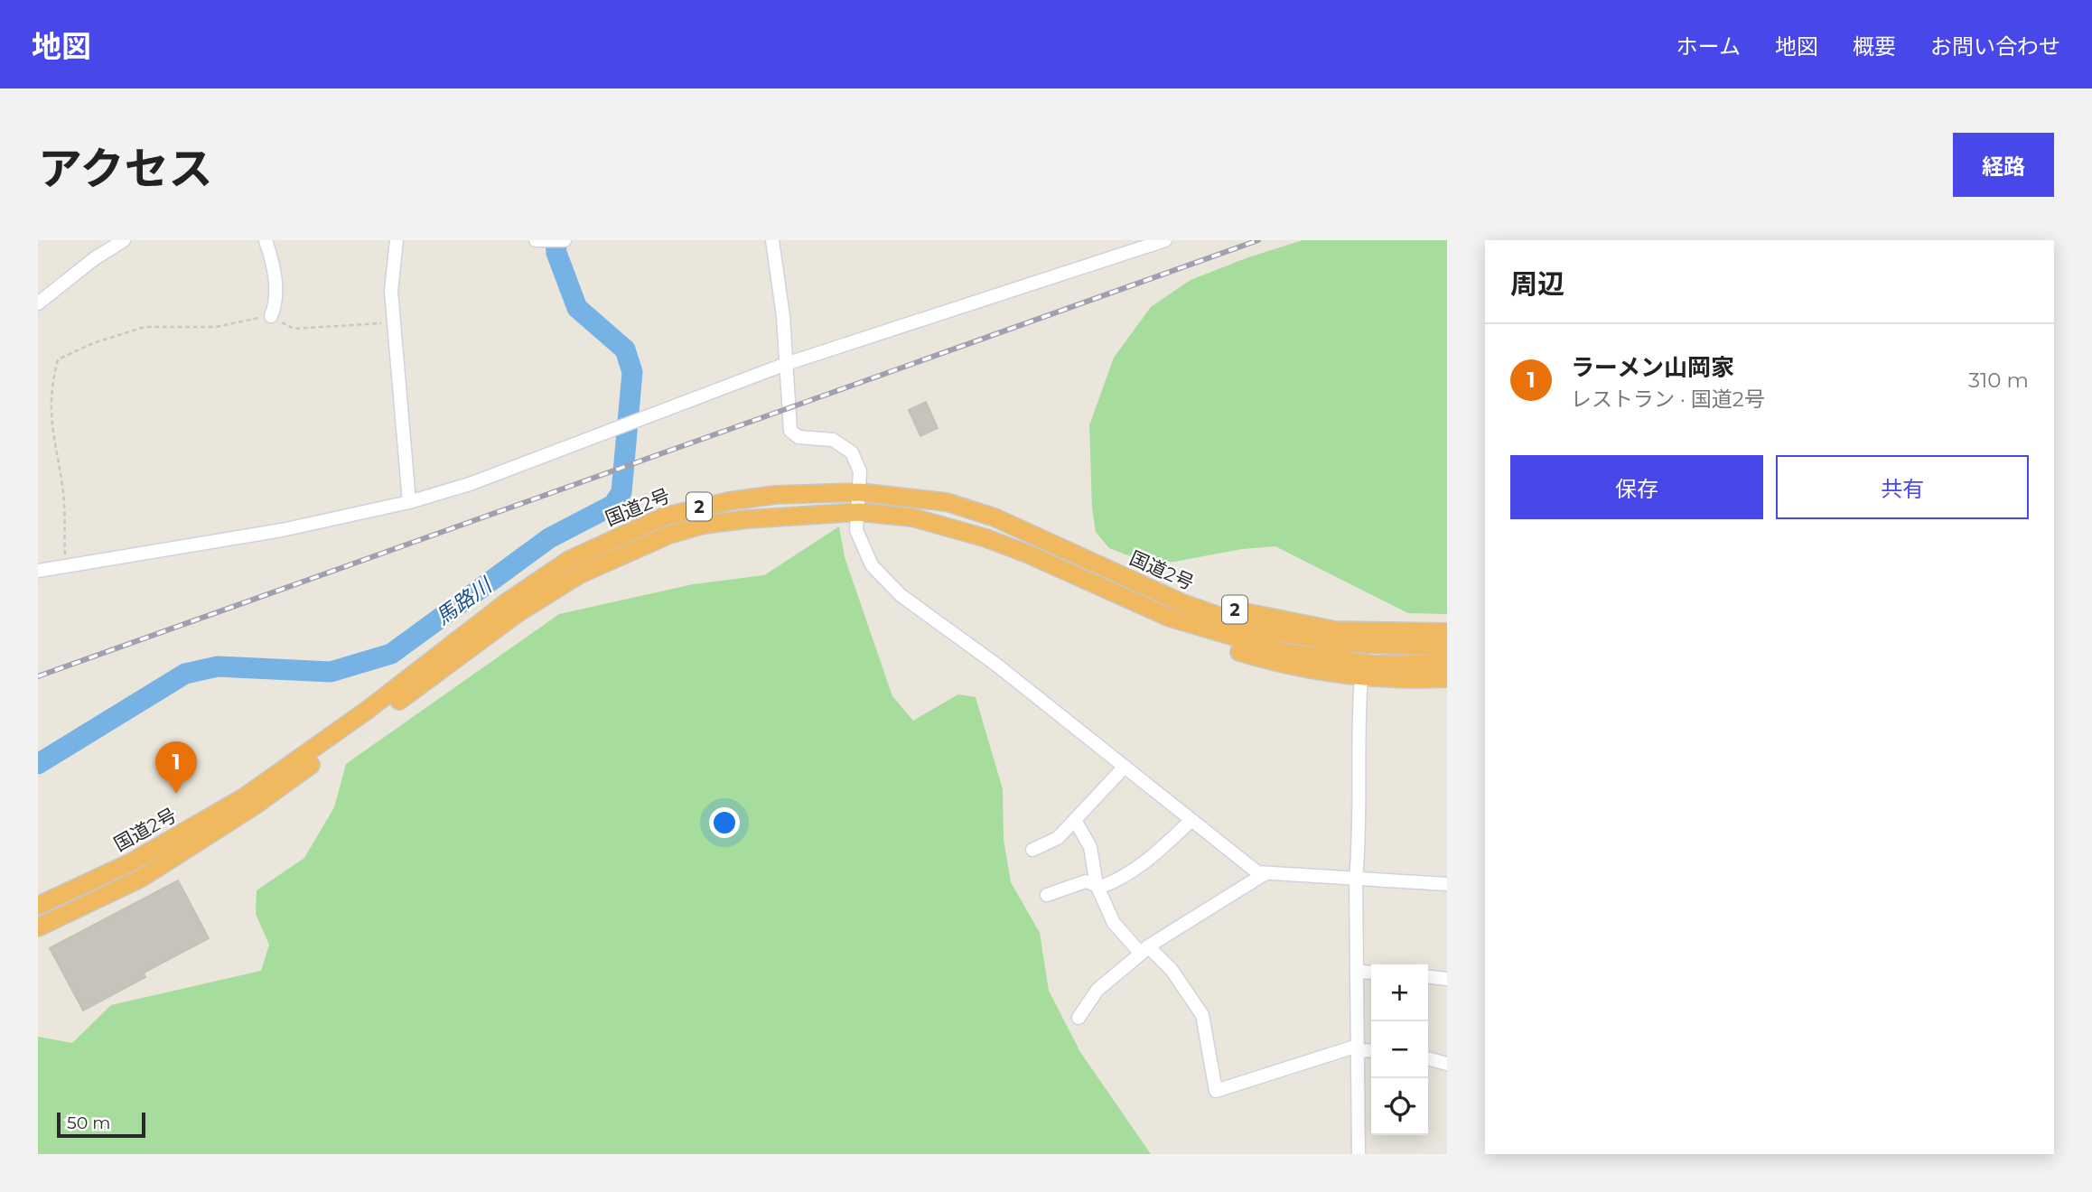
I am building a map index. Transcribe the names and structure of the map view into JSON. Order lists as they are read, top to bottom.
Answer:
{
  "streets": {
    "highway": ["2", "国道2号"]
  },
  "crossings": [
    ["2", "国道2号"]
  ],
  "water": ["馬路川"],
  "scale_bar": "50 m",
  "page": {
    "header": "地図",
    "nav": [
      "ホーム",
      "地図",
      "概要",
      "お問い合わせ"
    ],
    "title": "アクセス",
    "buttons": [
      "経路",
      ["保存", "共有"]
    ],
    "heading": "周辺",
    "list": [
      {
        "mark": "1",
        "name": "ラーメン山岡家",
        "note": "レストラン · 国道2号",
        "value": "310 m"
      }
    ],
    "pins": "1",
    "map_buttons": ["+", "−"],
    "scale": "50 m"
  }
}
